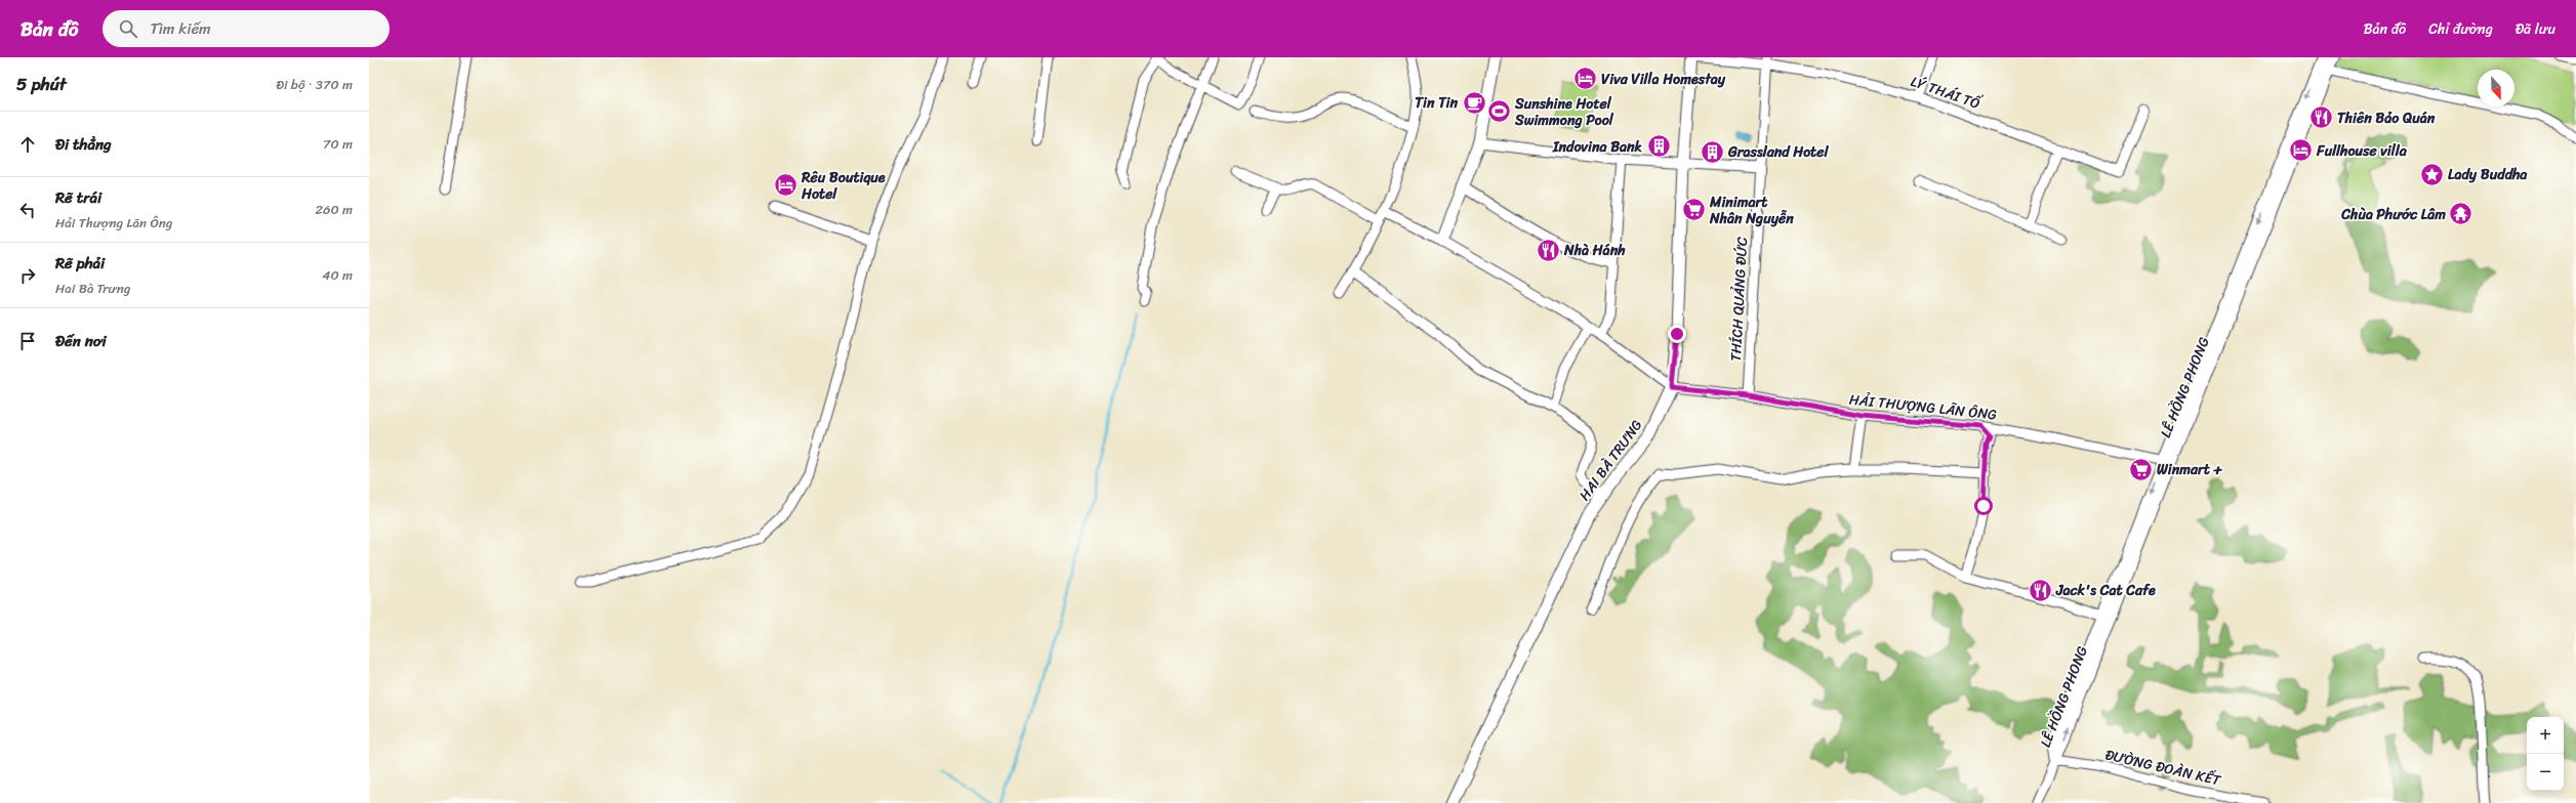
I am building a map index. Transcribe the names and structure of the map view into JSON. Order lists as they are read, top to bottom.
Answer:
{
  "streets": {
    "street": [
      "LÝ THÁI TỔ",
      "THÍCH QUẢNG ĐỨC",
      "LÊ HỒNG PHONG",
      "HẢI THƯỢNG LÃN ÔNG",
      "HAI BÀ TRƯNG",
      "ĐƯỜNG ĐOÀN KẾT"
    ]
  },
  "crossings": [
    ["LÝ THÁI TỔ", "THÍCH QUẢNG ĐỨC"],
    ["LÝ THÁI TỔ", "HAI BÀ TRƯNG"],
    ["THÍCH QUẢNG ĐỨC", "HẢI THƯỢNG LÃN ÔNG"],
    ["LÊ HỒNG PHONG", "HẢI THƯỢNG LÃN ÔNG"],
    ["LÊ HỒNG PHONG", "ĐƯỜNG ĐOÀN KẾT"],
    ["HẢI THƯỢNG LÃN ÔNG", "HAI BÀ TRƯNG"]
  ],
  "places": {
    "hotel": ["Viva Villa Homestay", "Fullhouse villa", "Rêu Boutique Hotel"],
    "cafe": ["Tin Tin"],
    "sports": ["Sunshine Hotel Swimmong Pool"],
    "restaurant": ["Thiên Bảo Quán", "Nhà Hánh", "Jack's Cat Cafe"],
    "building": ["Indovina Bank", "Grassland Hotel"],
    "place": ["Lady Buddha"],
    "supermarket": ["Minimart Nhân Nguyễn", "Winmart +"],
    "temple": ["Chùa Phước Lâm"]
  },
  "north": "bottom",
  "page": {
    "header": "Bản đồ",
    "search": "Tìm kiếm",
    "nav": ["Bản đồ", "Chỉ đường", "Đã lưu"],
    "heading": ["5 phút", "Đi bộ · 370 m"],
    "list": [
      ["Đi thẳng", "70 m"],
      ["Rẽ trái", "Hải Thượng Lãn Ông", "260 m"],
      ["Rẽ phải", "Hai Bà Trưng", "40 m"],
      "Đến nơi"
    ],
    "map_buttons": ["+", "−"]
  }
}
